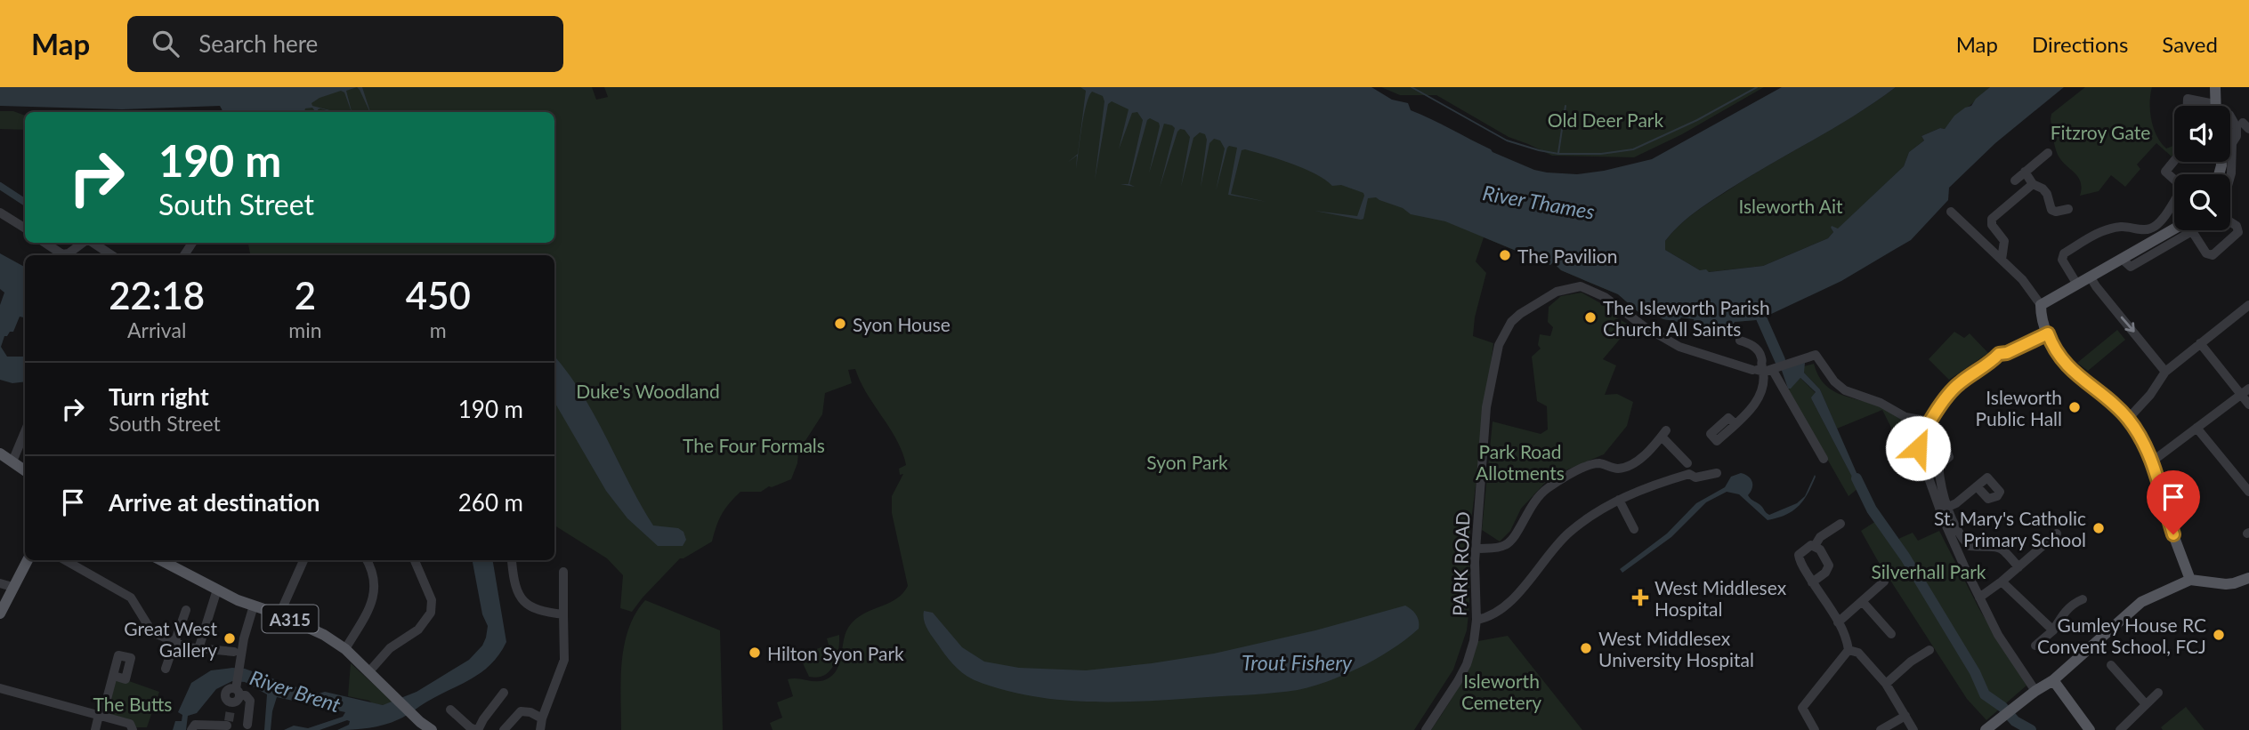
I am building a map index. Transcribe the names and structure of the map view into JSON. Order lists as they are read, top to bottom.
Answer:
{
  "streets": {
    "main road": ["A315"],
    "street": ["PARK ROAD"]
  },
  "water": ["River Thames", "Trout Fishery", "River Brent"],
  "parks": [
    "Old Deer Park",
    "Fitzroy Gate",
    "Isleworth Ait",
    "Duke's Woodland",
    "The Four Formals",
    "Park Road Allotments",
    "Syon Park",
    "Silverhall Park",
    "Isleworth Cemetery",
    "The Butts"
  ],
  "places": {
    "other": [
      "The Pavilion",
      "The Isleworth Parish Church All Saints",
      "Syon House",
      "Isleworth Public Hall",
      "St. Mary's Catholic Primary School",
      "Gumley House RC Convent School, FCJ",
      "Great West Gallery",
      "West Middlesex University Hospital",
      "Hilton Syon Park"
    ],
    "health": ["West Middlesex Hospital"]
  },
  "page": {
    "header": "Map",
    "search": "Search here",
    "nav": ["Map", "Directions", "Saved"],
    "turn": ["190 m", "South Street"],
    "eta": [
      "22:18",
      "Arrival",
      "2",
      "min",
      "450",
      "m"
    ],
    "list": [
      {
        "name": "Turn right",
        "note": "South Street",
        "value": "190 m"
      },
      {
        "name": "Arrive at destination",
        "value": "260 m"
      }
    ]
  }
}
